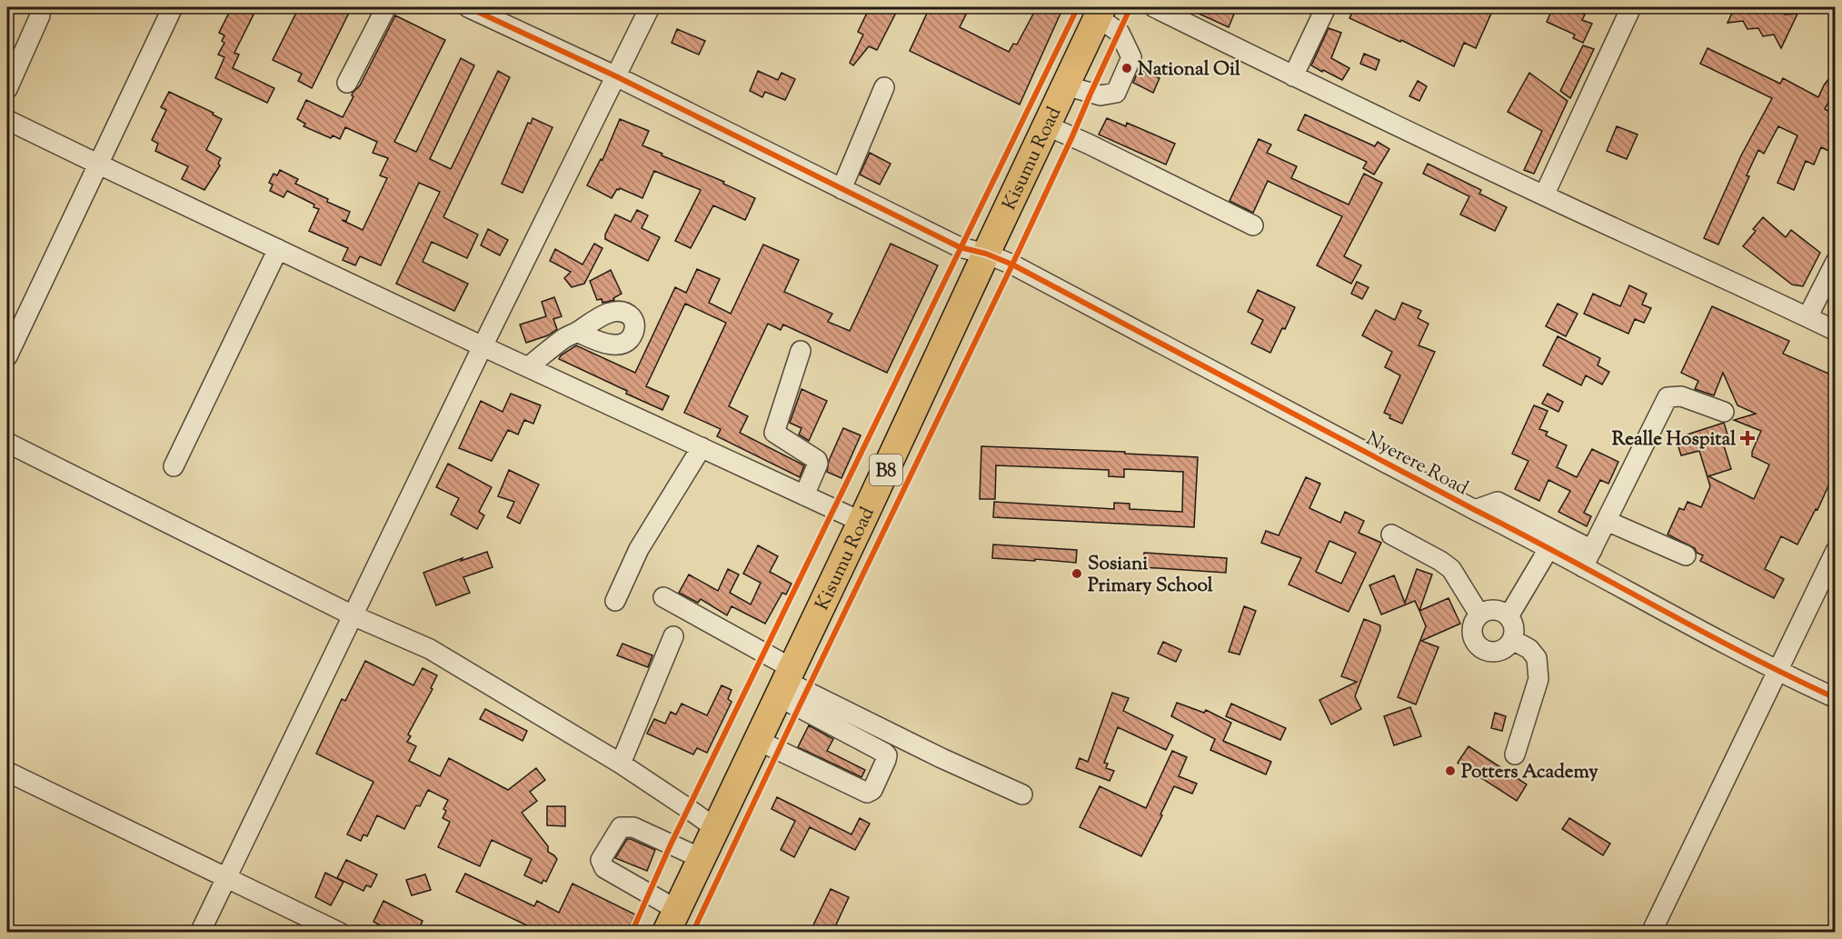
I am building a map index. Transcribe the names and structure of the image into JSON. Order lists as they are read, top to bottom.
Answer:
{
  "streets": {
    "highway": ["Kisumu Road", "B8"],
    "street": ["Nyerere Road"]
  },
  "crossings": [
    ["Kisumu Road", "Nyerere Road"]
  ],
  "places": {
    "other": ["National Oil", "Sosiani Primary School", "Potters Academy"],
    "health": ["Realle Hospital"]
  }
}
